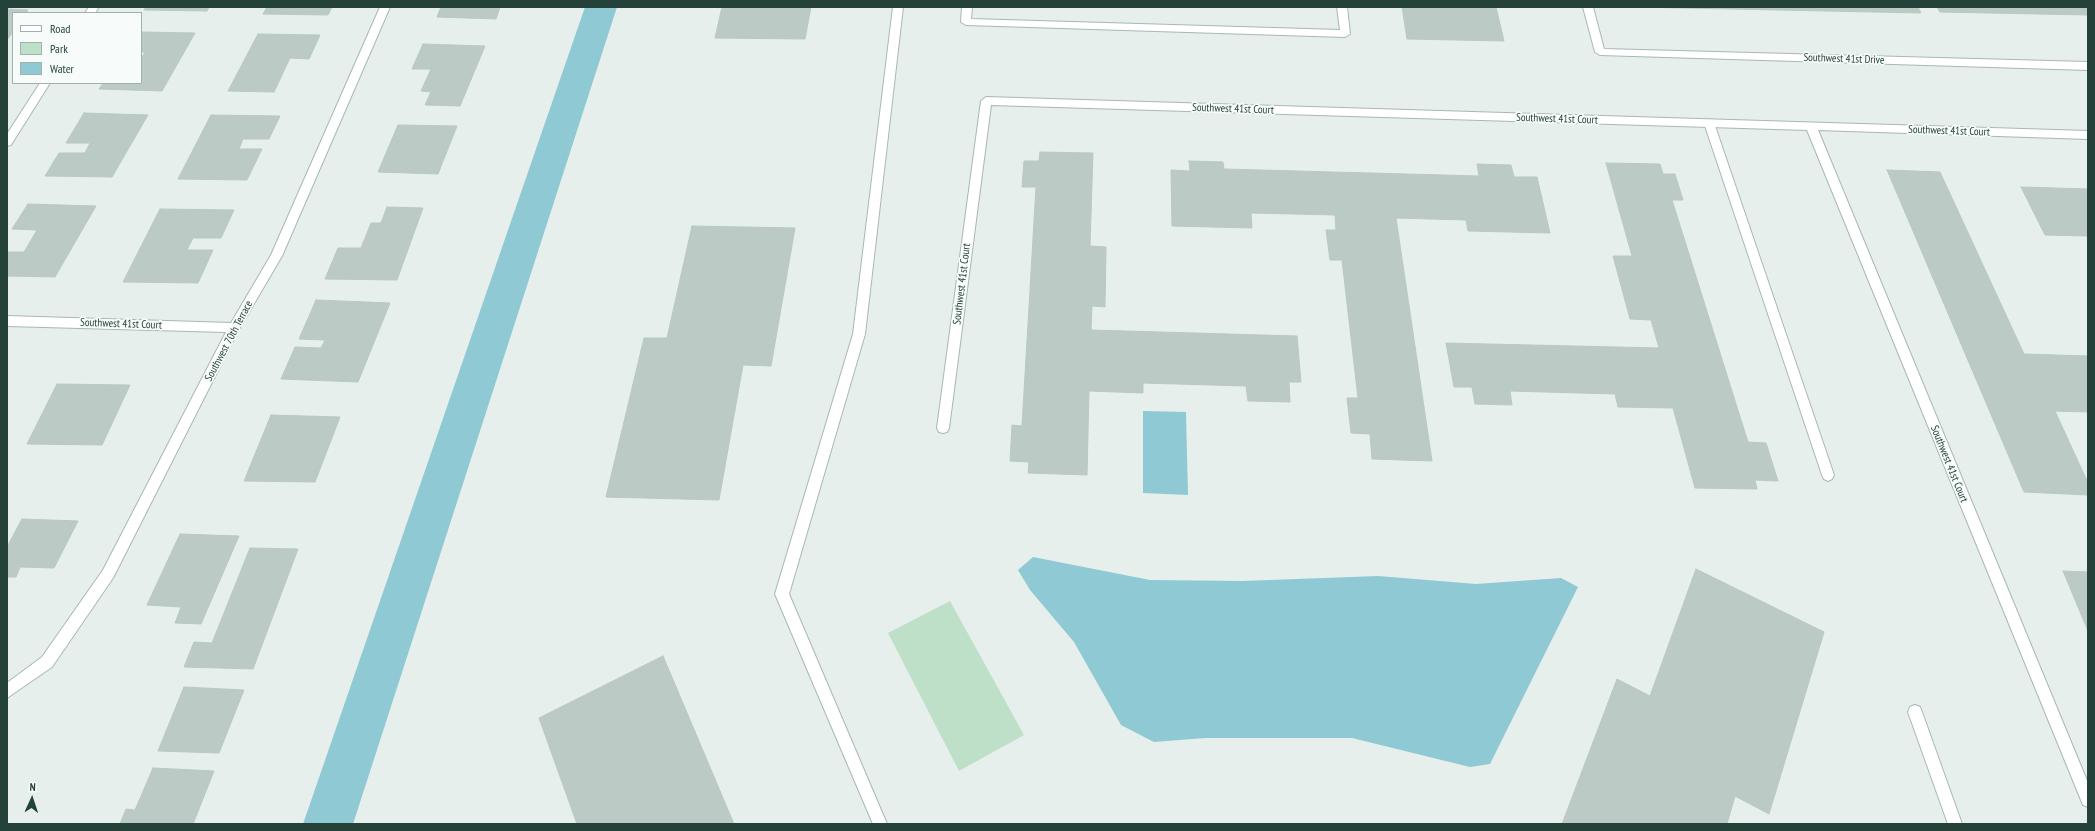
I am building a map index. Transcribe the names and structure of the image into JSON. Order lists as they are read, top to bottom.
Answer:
{
  "streets": {
    "street": ["Southwest 41st Drive", "Southwest 41st Court", "Southwest 70th Terrace"]
  },
  "crossings": [
    ["Southwest 41st Court", "Southwest 70th Terrace"]
  ],
  "legend": ["Road", "Park", "Water"],
  "north": "top"
}
